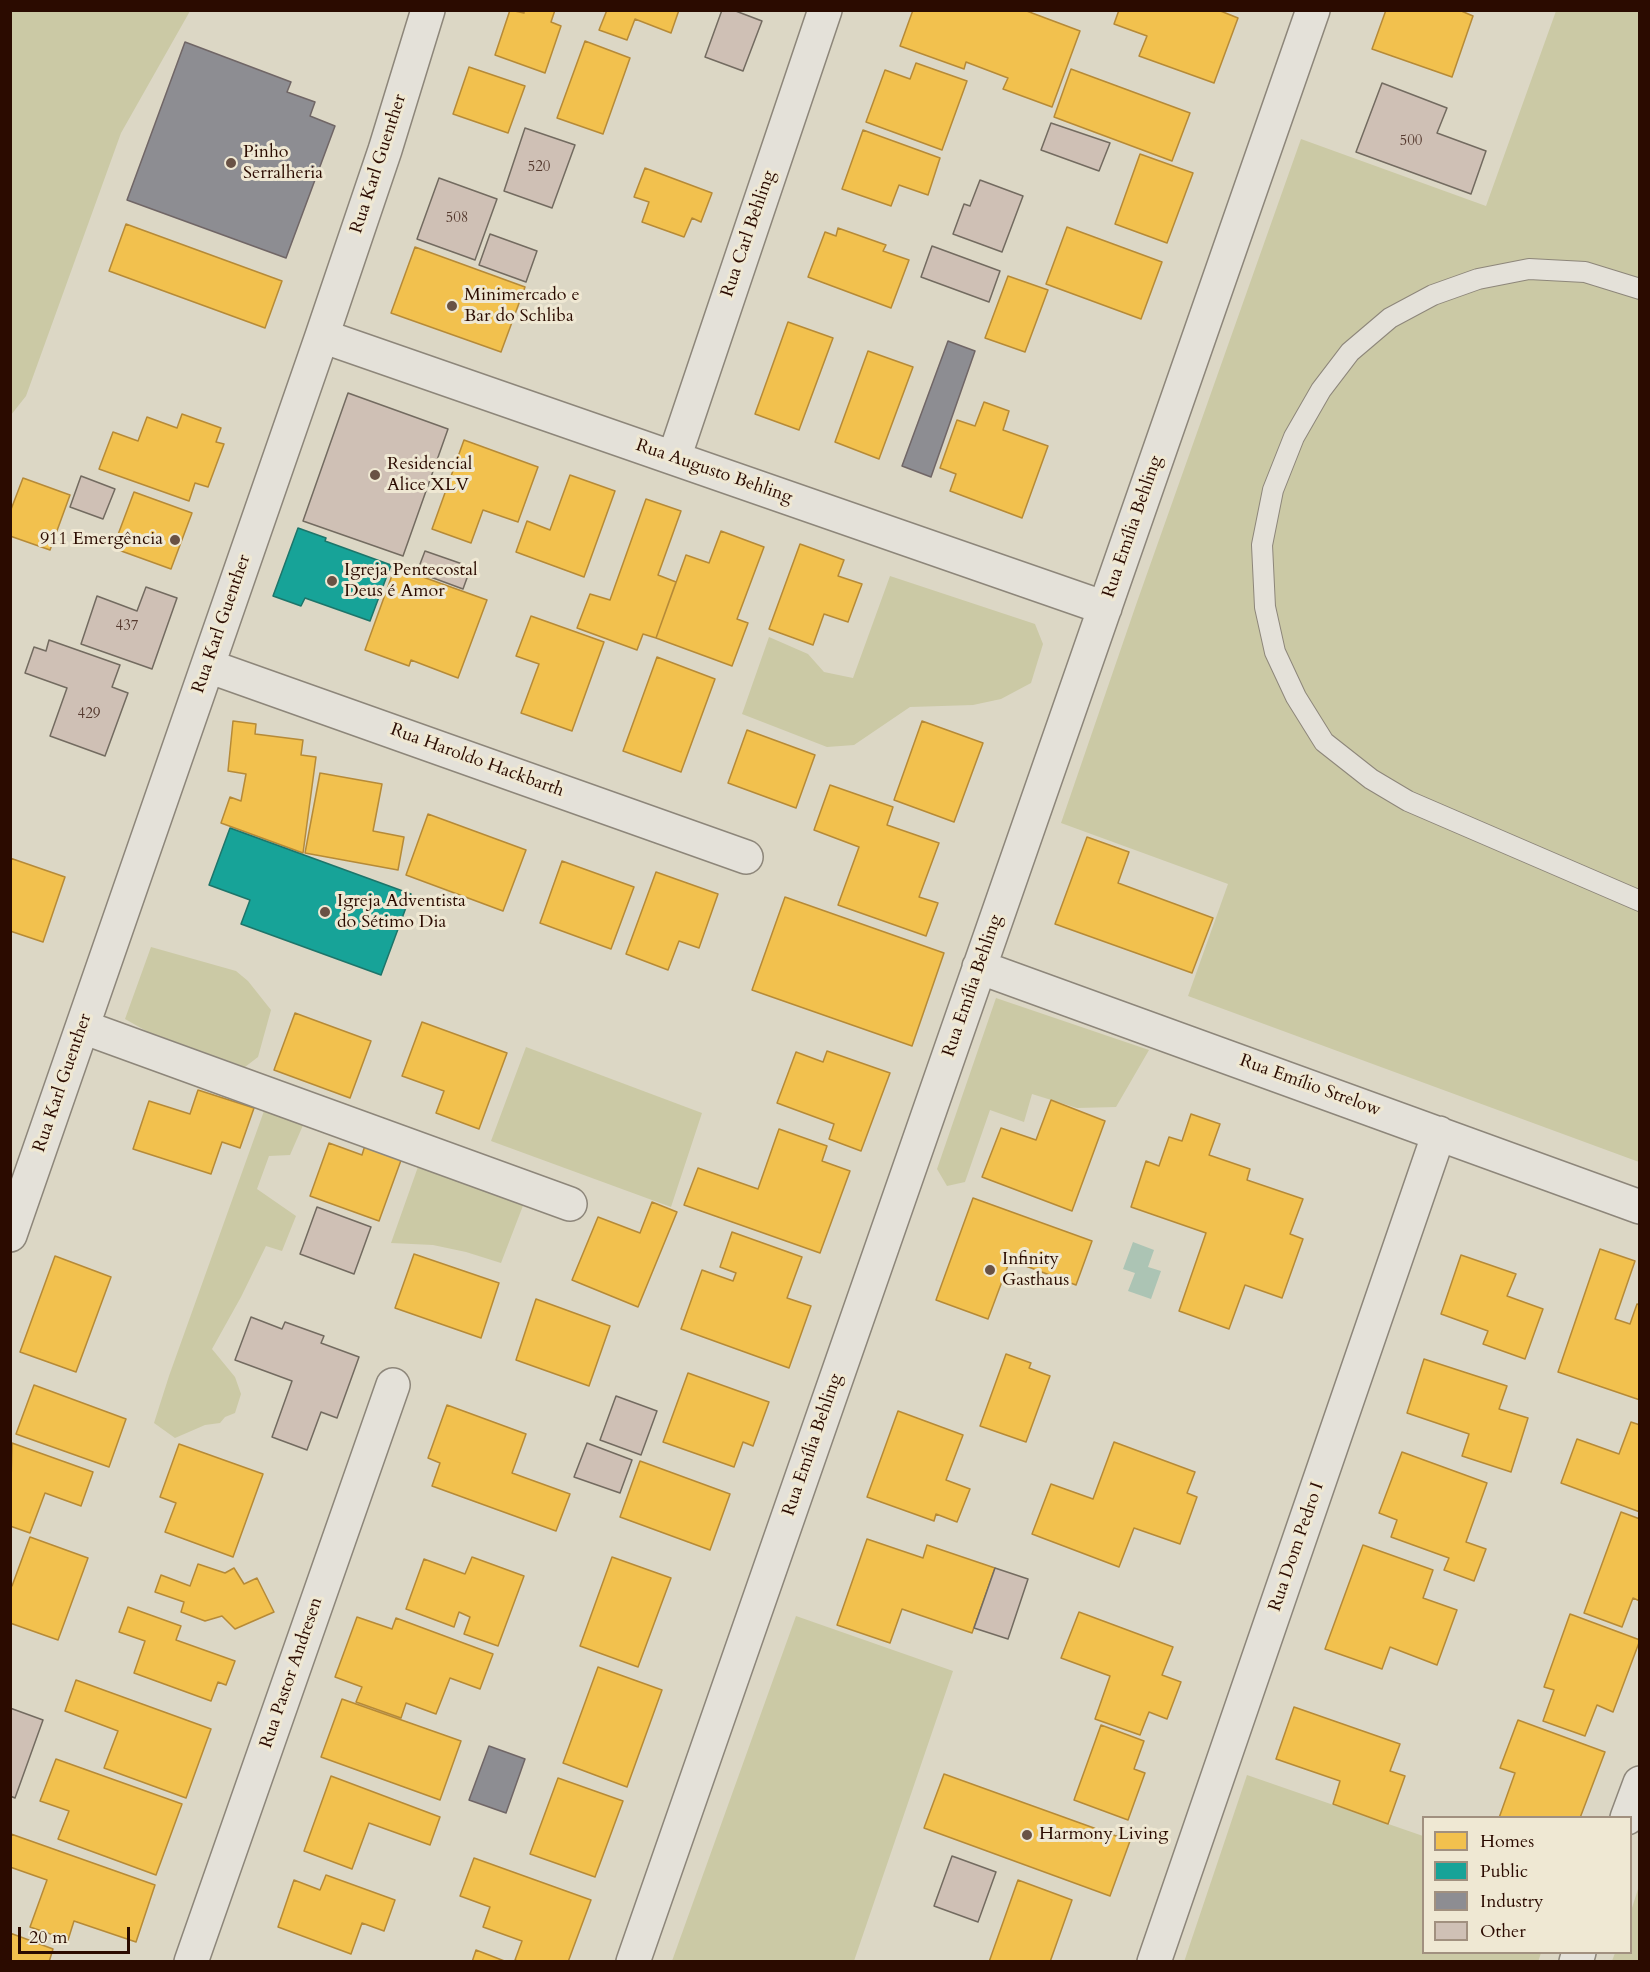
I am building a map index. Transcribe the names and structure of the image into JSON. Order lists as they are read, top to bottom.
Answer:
{
  "streets": {
    "street": [
      "Rua Karl Guenther",
      "Rua Carl Behling",
      "Rua Augusto Behling",
      "Rua Emília Behling",
      "Rua Haroldo Hackbarth",
      "Rua Emílio Strelow",
      "Rua Dom Pedro I",
      "Rua Pastor Andresen"
    ]
  },
  "crossings": [
    ["Rua Karl Guenther", "Rua Augusto Behling"],
    ["Rua Karl Guenther", "Rua Haroldo Hackbarth"],
    ["Rua Carl Behling", "Rua Augusto Behling"],
    ["Rua Augusto Behling", "Rua Emília Behling"],
    ["Rua Emília Behling", "Rua Emílio Strelow"],
    ["Rua Emílio Strelow", "Rua Dom Pedro I"]
  ],
  "places": [
    "Pinho Serralheria",
    "Minimercado e Bar do Schliba",
    "Residencial Alice XLV",
    "911 Emergência",
    "Igreja Pentecostal Deus é Amor",
    "Igreja Adventista do Sétimo Dia",
    "Infinity Gasthaus",
    "Harmony Living"
  ],
  "house_numbers": [
    "500",
    "520",
    "508",
    "437",
    "429"
  ],
  "legend": [
    "Homes",
    "Public",
    "Industry",
    "Other"
  ],
  "scale_bar": "20 m"
}
